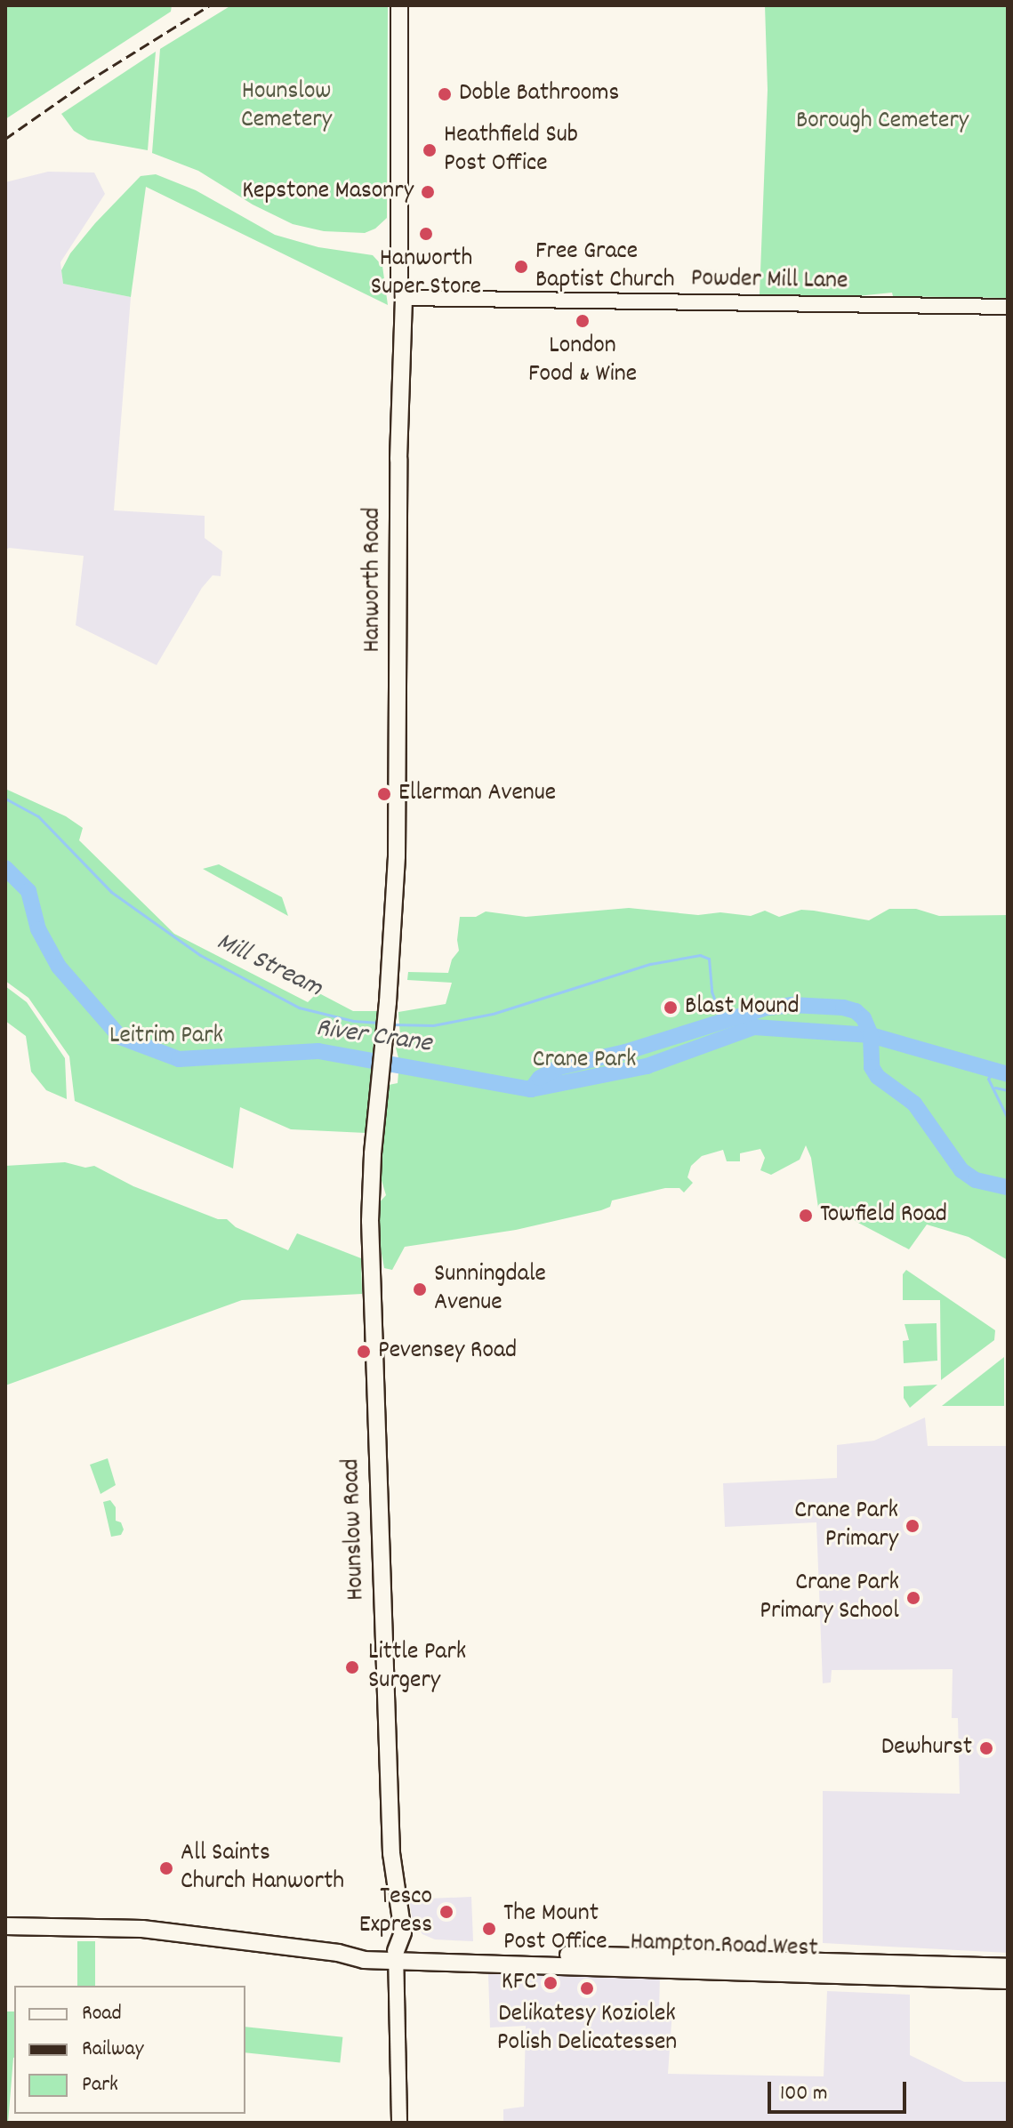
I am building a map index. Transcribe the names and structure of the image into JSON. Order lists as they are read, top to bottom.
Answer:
{
  "streets": {
    "main road": ["Hanworth Road", "Hounslow Road", "Hampton Road West"],
    "street": ["Powder Mill Lane"]
  },
  "crossings": [
    ["Powder Mill Lane", "Hanworth Road"],
    ["Hanworth Road", "Hounslow Road"],
    ["Hounslow Road", "Hampton Road West"]
  ],
  "water": ["Mill Stream", "River Crane"],
  "parks": [
    "Hounslow Cemetery",
    "Borough Cemetery",
    "Leitrim Park",
    "Crane Park"
  ],
  "places": [
    "Doble Bathrooms",
    "Heathfield Sub Post Office",
    "Kepstone Masonry",
    "Hanworth Super Store",
    "Free Grace Baptist Church",
    "London Food & Wine",
    "Ellerman Avenue",
    "Blast Mound",
    "Towfield Road",
    "Sunningdale Avenue",
    "Pevensey Road",
    "Crane Park Primary",
    "Crane Park Primary School",
    "Little Park Surgery",
    "Dewhurst",
    "All Saints Church Hanworth",
    "Tesco Express",
    "The Mount Post Office",
    "KFC",
    "Delikatesy Koziolek Polish Delicatessen"
  ],
  "legend": ["Road", "Railway", "Park"],
  "scale_bar": "100 m"
}
